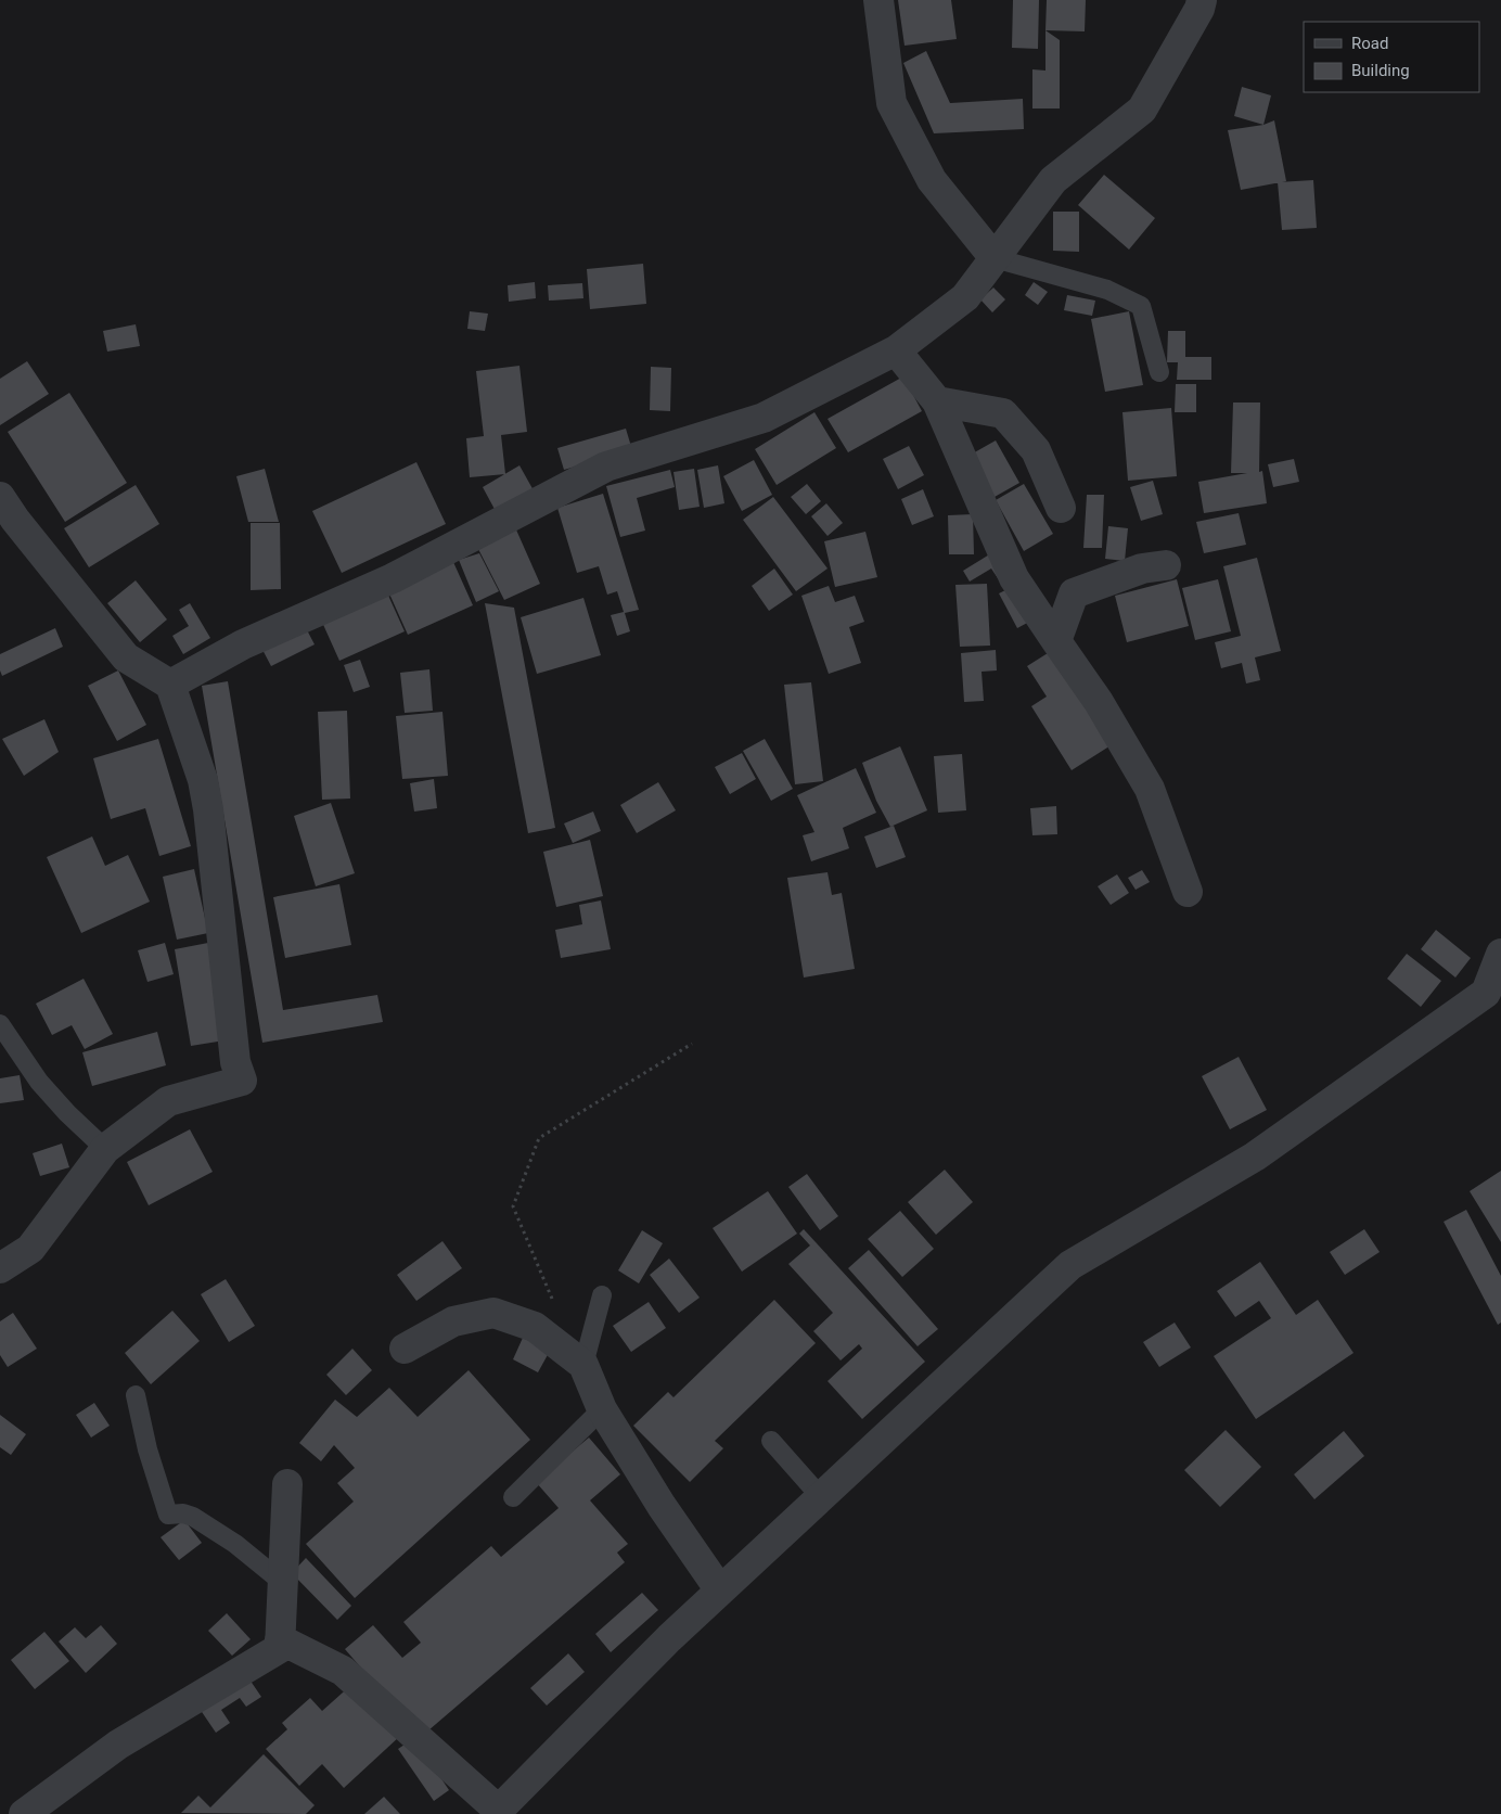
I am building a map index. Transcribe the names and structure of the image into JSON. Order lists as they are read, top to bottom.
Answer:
{
  "legend": ["Road", "Building"]
}
